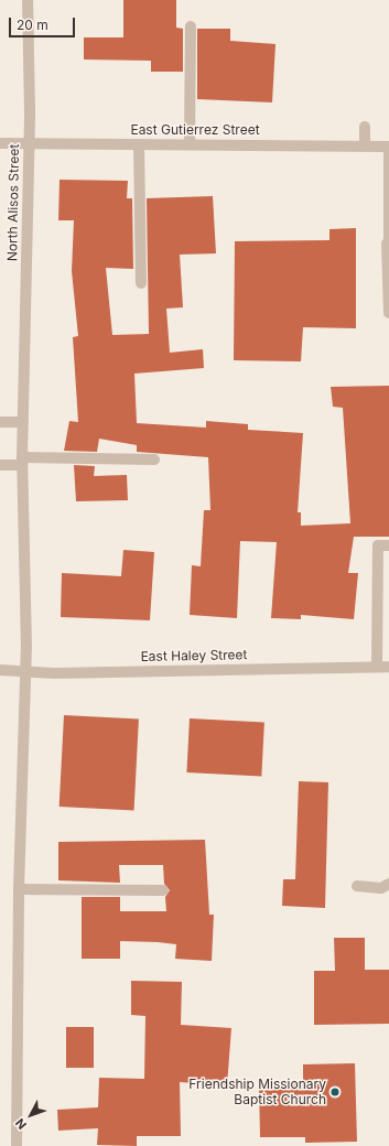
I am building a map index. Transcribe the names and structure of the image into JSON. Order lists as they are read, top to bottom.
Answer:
{
  "streets": {
    "street": ["East Gutierrez Street", "North Alisos Street", "East Haley Street"]
  },
  "crossings": [
    ["East Gutierrez Street", "North Alisos Street"],
    ["North Alisos Street", "East Haley Street"]
  ],
  "places": ["Friendship Missionary Baptist Church"],
  "scale_bar": "20 m",
  "north": "bottom left"
}
